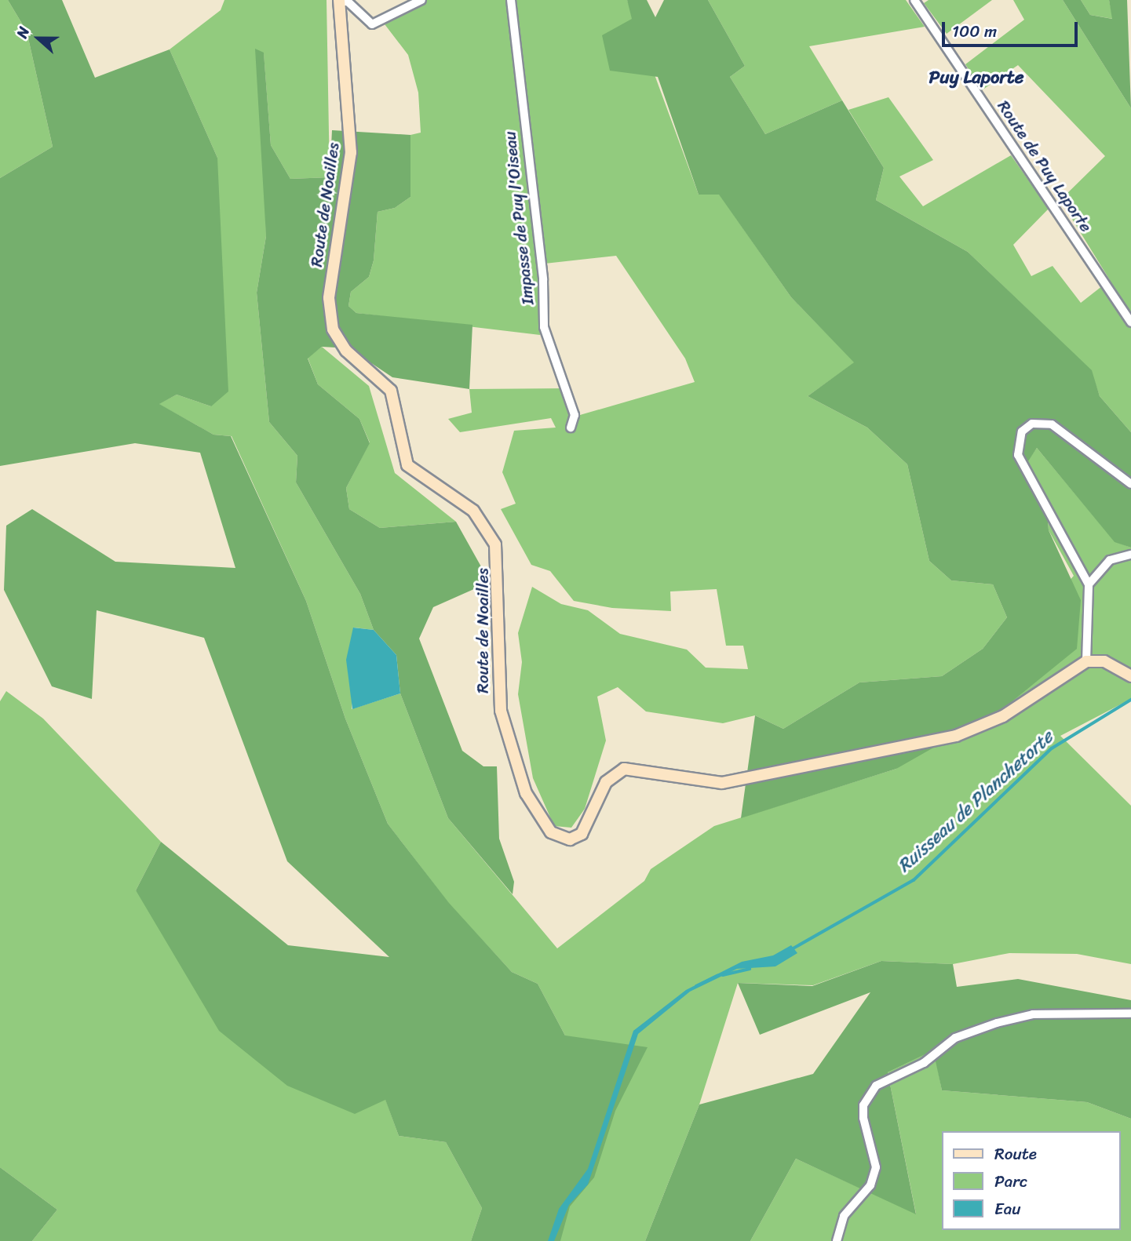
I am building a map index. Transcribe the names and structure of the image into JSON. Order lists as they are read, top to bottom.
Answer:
{
  "streets": {
    "main road": ["Route de Noailles"],
    "street": ["Route de Puy Laporte", "Impasse de Puy l'Oiseau"]
  },
  "districts": ["Puy Laporte"],
  "water": ["Ruisseau de Planchetorte"],
  "legend": ["Route", "Parc", "Eau"],
  "scale_bar": "100 m",
  "north": "left"
}
